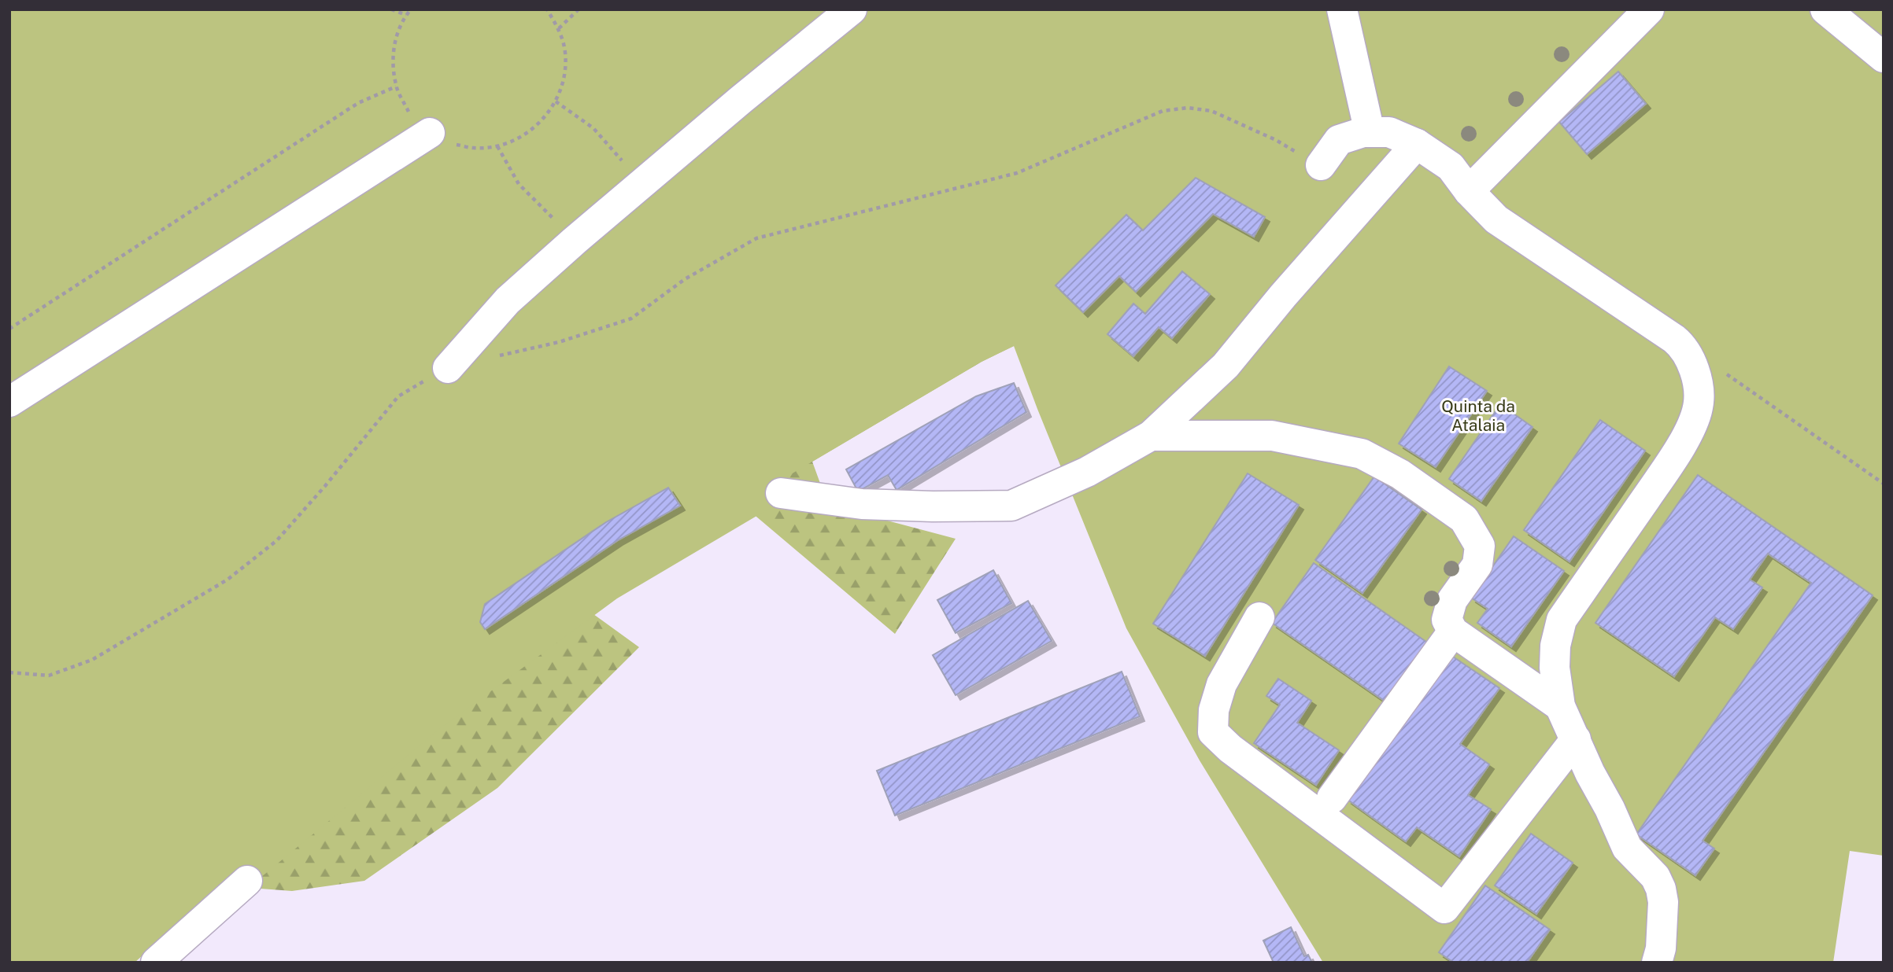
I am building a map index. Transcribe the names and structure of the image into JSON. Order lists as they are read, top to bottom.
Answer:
{
  "parks": ["Quinta da Atalaia"]
}
